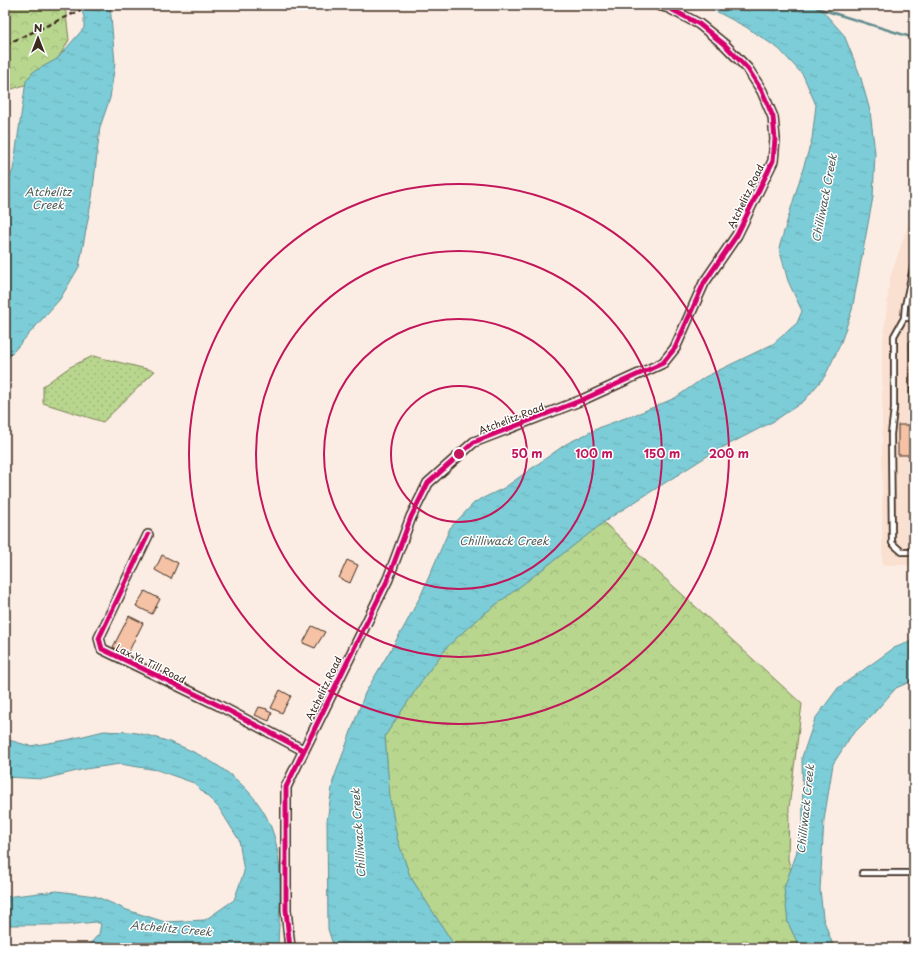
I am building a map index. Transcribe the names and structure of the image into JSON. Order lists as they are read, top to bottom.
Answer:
{
  "streets": {
    "street": ["Atchelitz Road", "Lax Ya Till Road"]
  },
  "crossings": [
    ["Atchelitz Road", "Lax Ya Till Road"]
  ],
  "water": ["Atchelitz Creek", "Chilliwack Creek"],
  "north": "top",
  "rings": [
    "50 m",
    "100 m",
    "150 m",
    "200 m"
  ]
}
